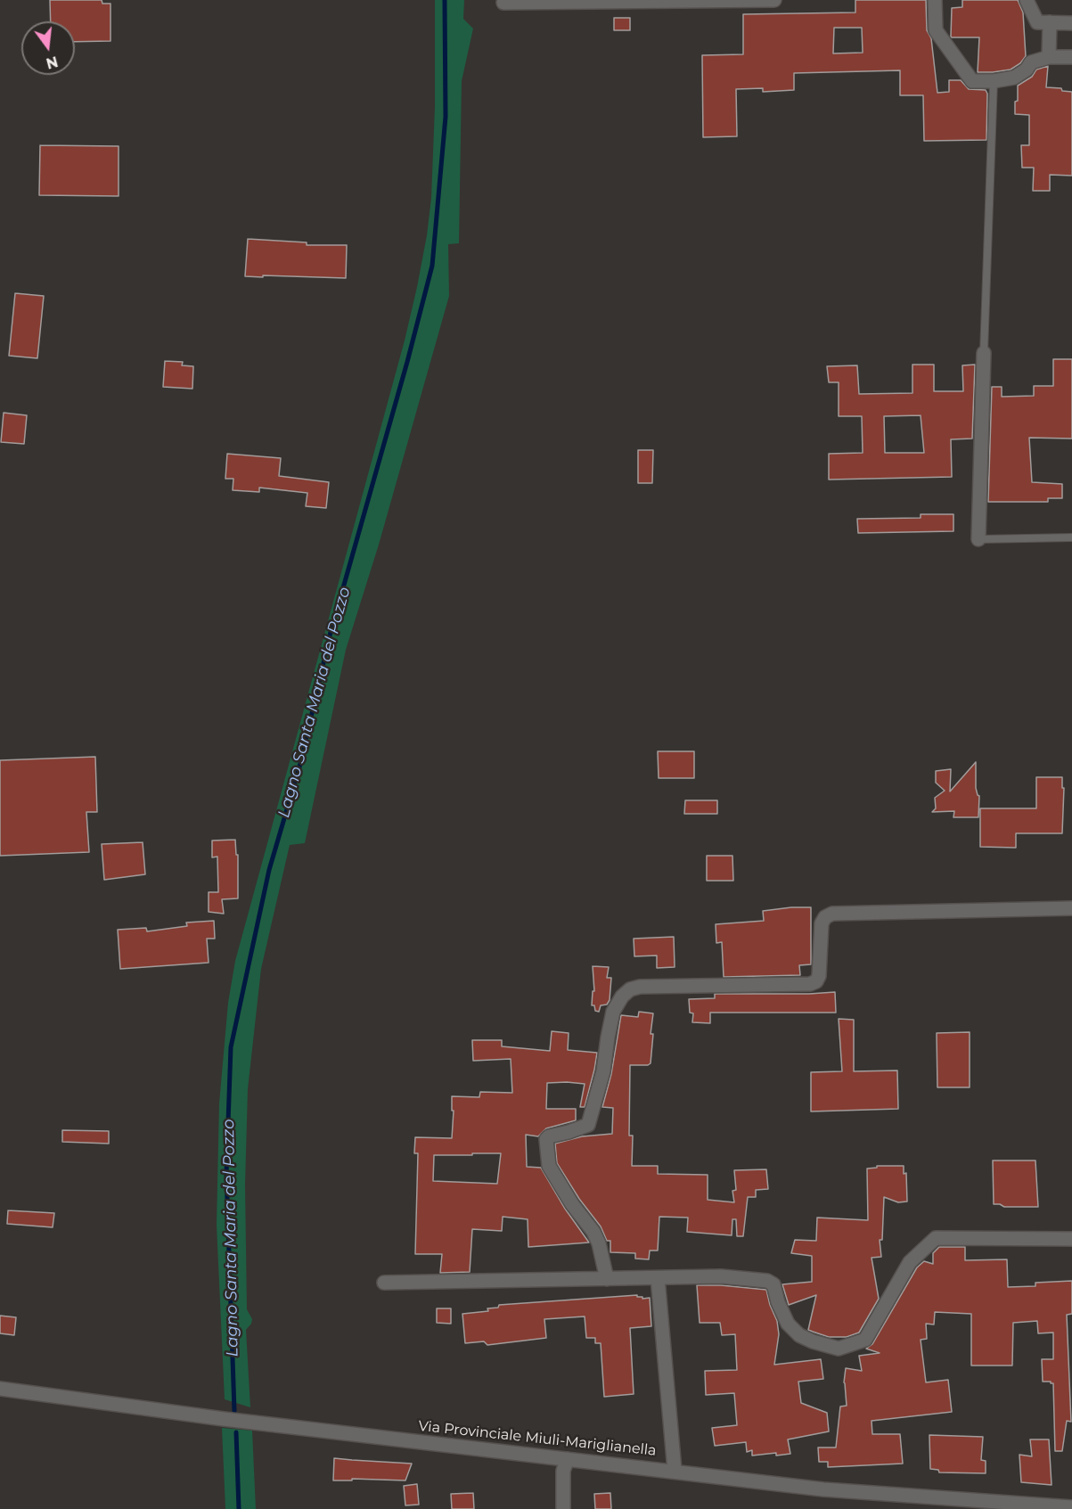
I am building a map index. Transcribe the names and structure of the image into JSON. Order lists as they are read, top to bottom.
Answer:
{
  "streets": {
    "street": ["Via Provinciale Miuli-Mariglianella"]
  },
  "water": ["Lagno Santa Maria del Pozzo"],
  "north": "bottom"
}
